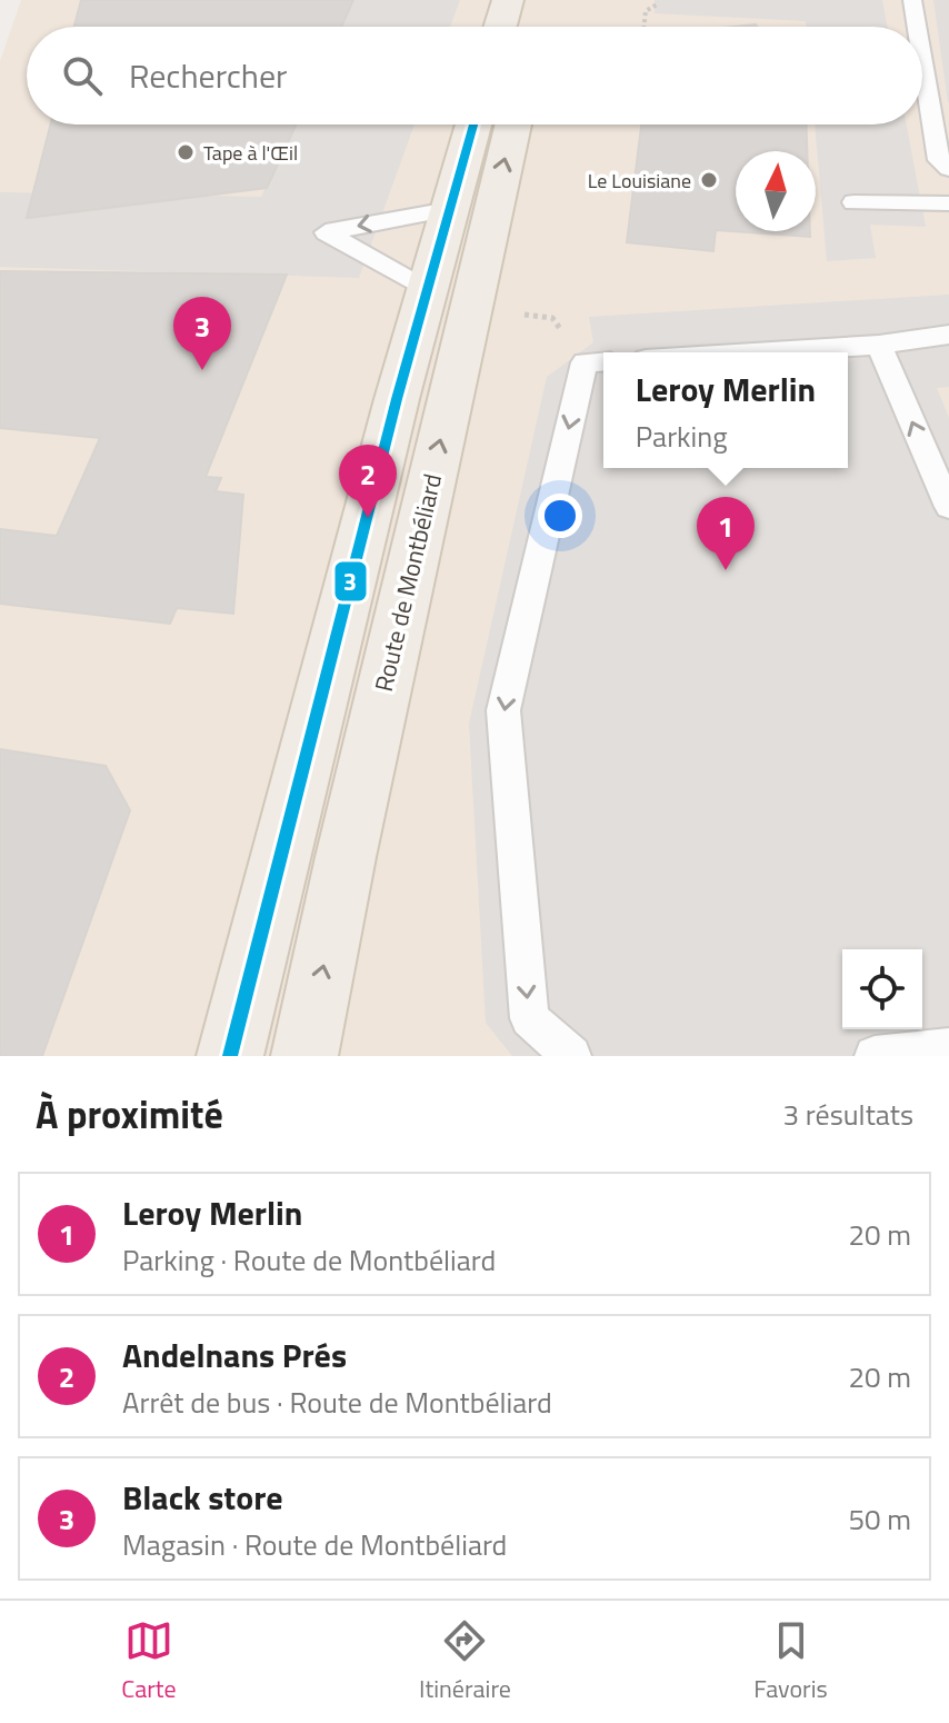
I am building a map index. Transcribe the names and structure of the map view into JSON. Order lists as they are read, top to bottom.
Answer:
{
  "streets": {
    "main road": ["Route de Montbéliard"]
  },
  "places": ["Tape à l'Œil", "Le Louisiane"],
  "lines": ["transit line 3"],
  "north": "top",
  "page": {
    "search": "Rechercher",
    "pins": ["3", "2", "1"],
    "popup": ["Leroy Merlin", "Parking"],
    "heading": ["À proximité", "3 résultats"],
    "list": [
      {
        "mark": "1",
        "name": "Leroy Merlin",
        "note": "Parking · Route de Montbéliard",
        "value": "20 m"
      },
      {
        "mark": "2",
        "name": "Andelnans Prés",
        "note": "Arrêt de bus · Route de Montbéliard",
        "value": "20 m"
      },
      {
        "mark": "3",
        "name": "Black store",
        "note": "Magasin · Route de Montbéliard",
        "value": "50 m"
      }
    ],
    "nav": ["Carte", "Itinéraire", "Favoris"]
  }
}
